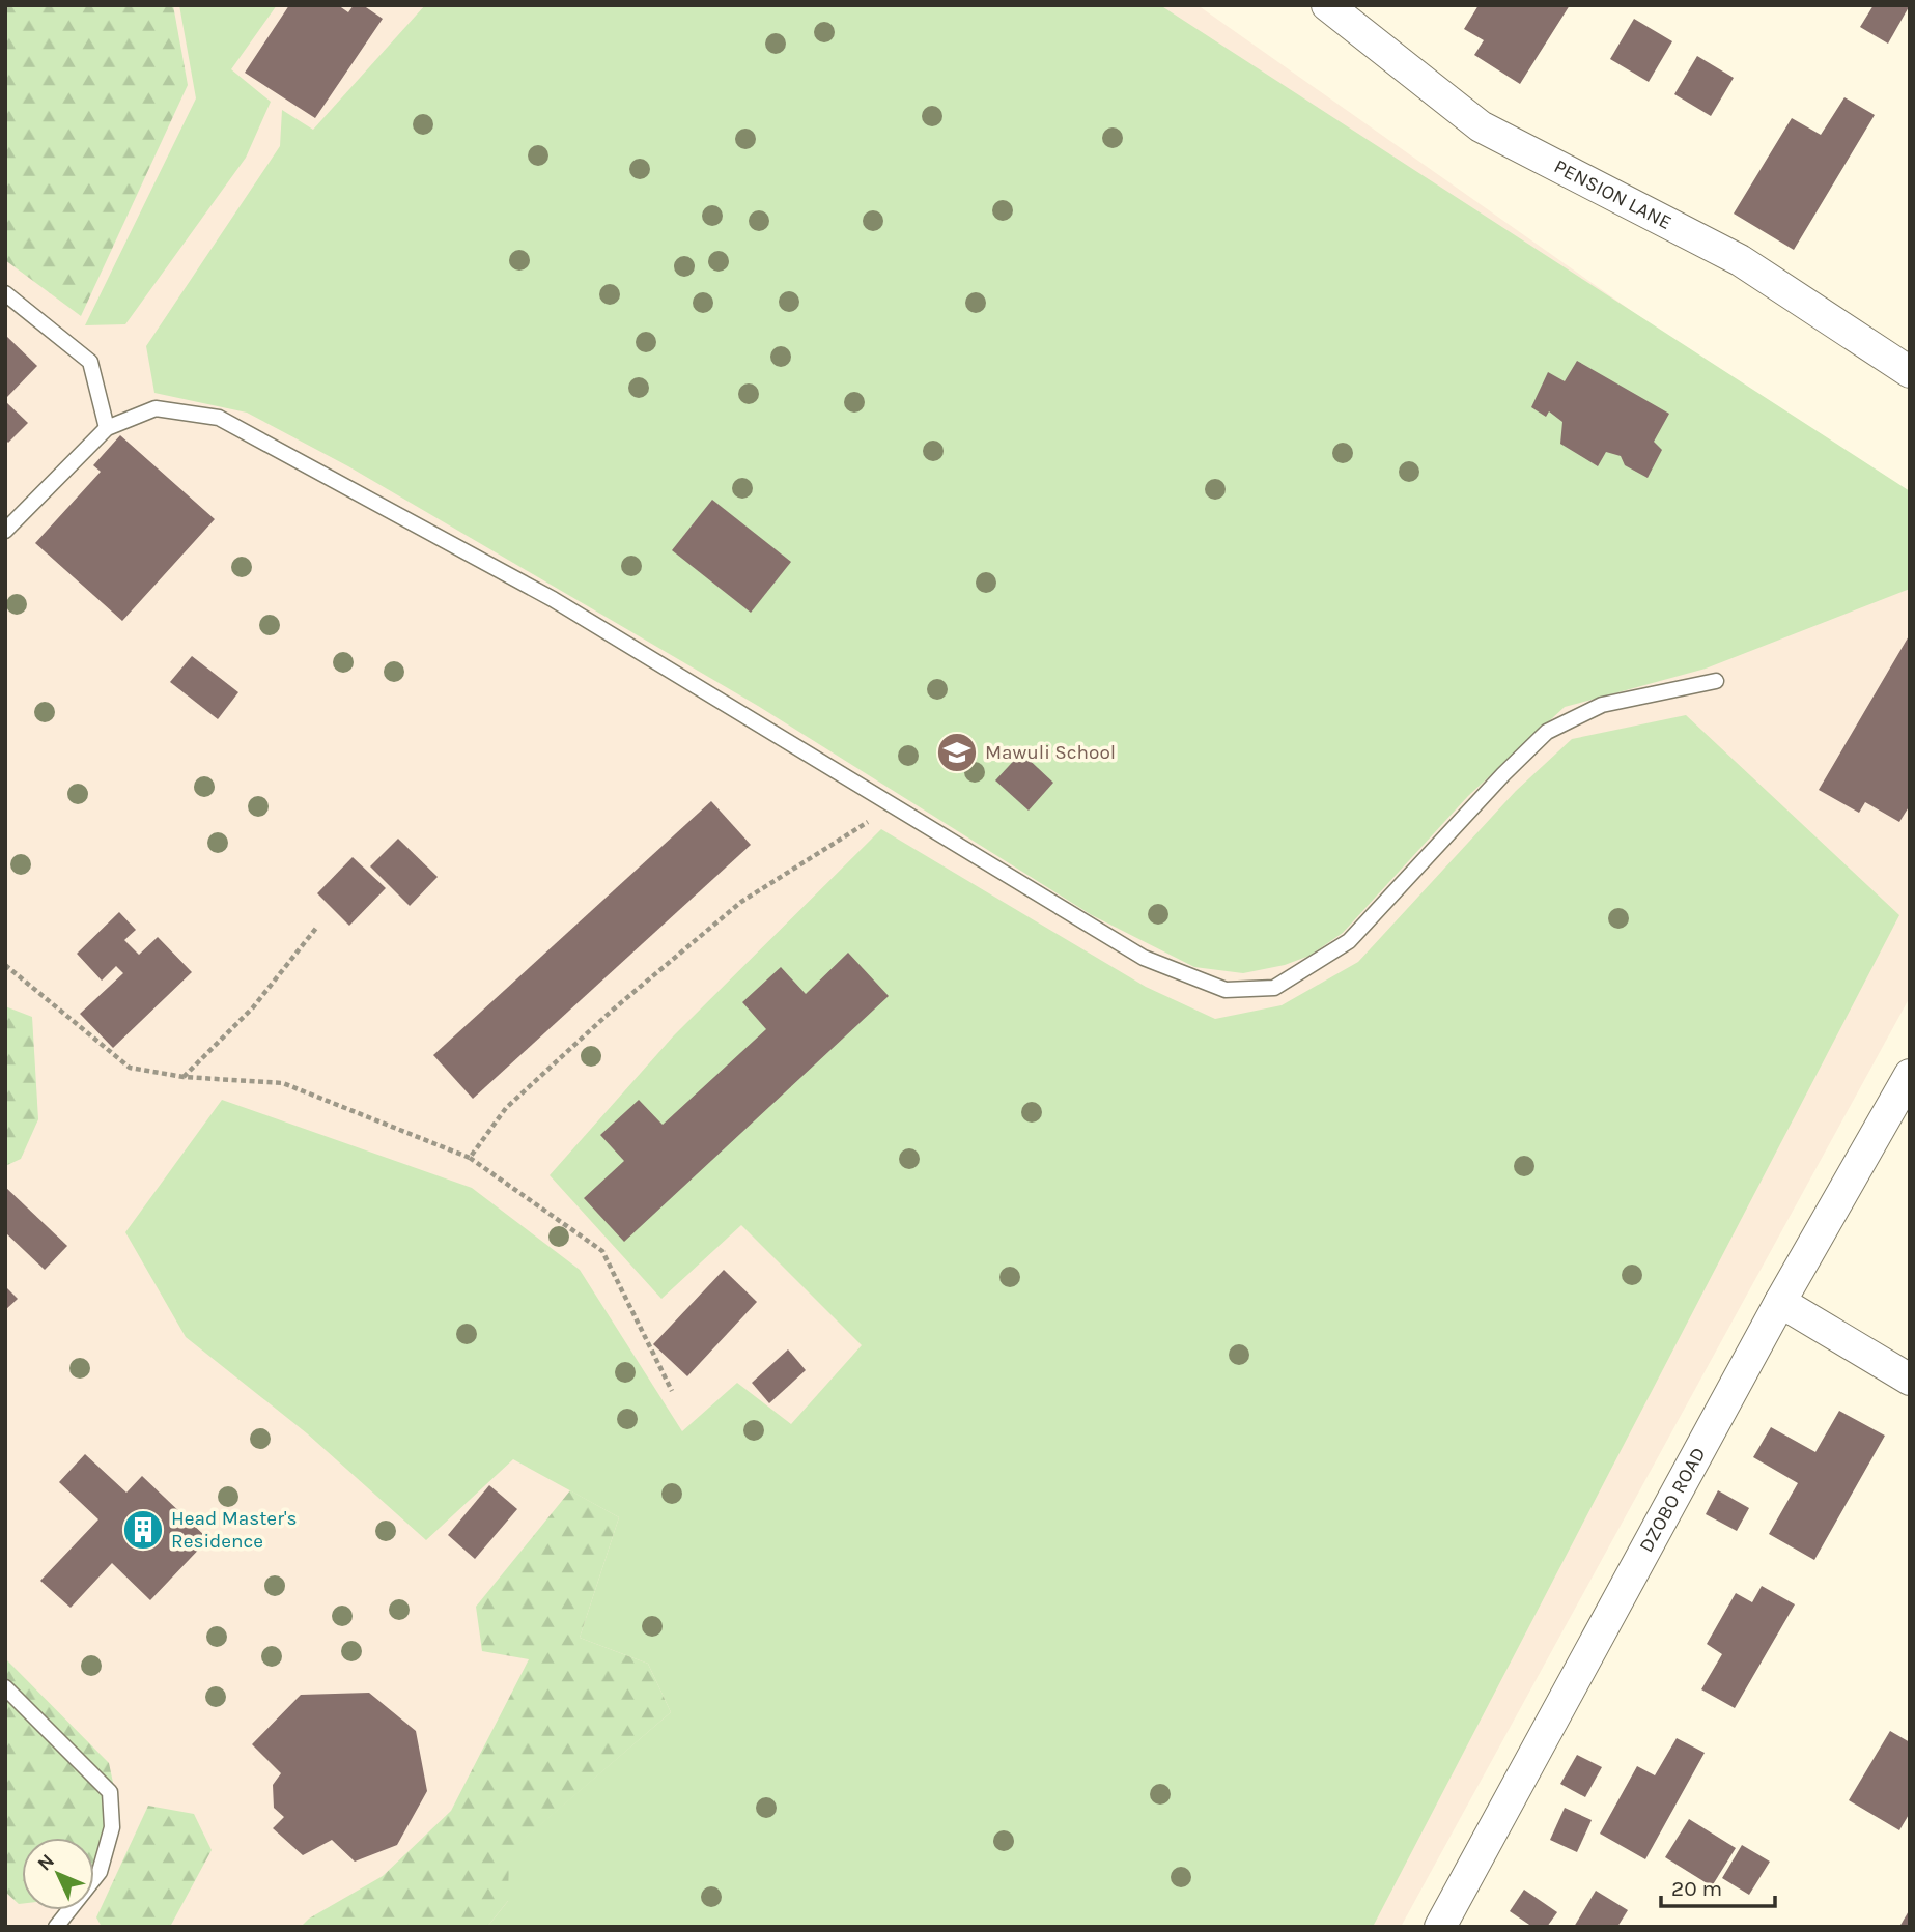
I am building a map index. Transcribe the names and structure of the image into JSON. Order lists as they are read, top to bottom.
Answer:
{
  "streets": {
    "street": ["PENSION LANE", "DZOBO ROAD"]
  },
  "places": {
    "school or university": ["Mawuli School"],
    "building": ["Head Master's Residence"]
  },
  "scale_bar": "20 m",
  "north": "top left"
}
